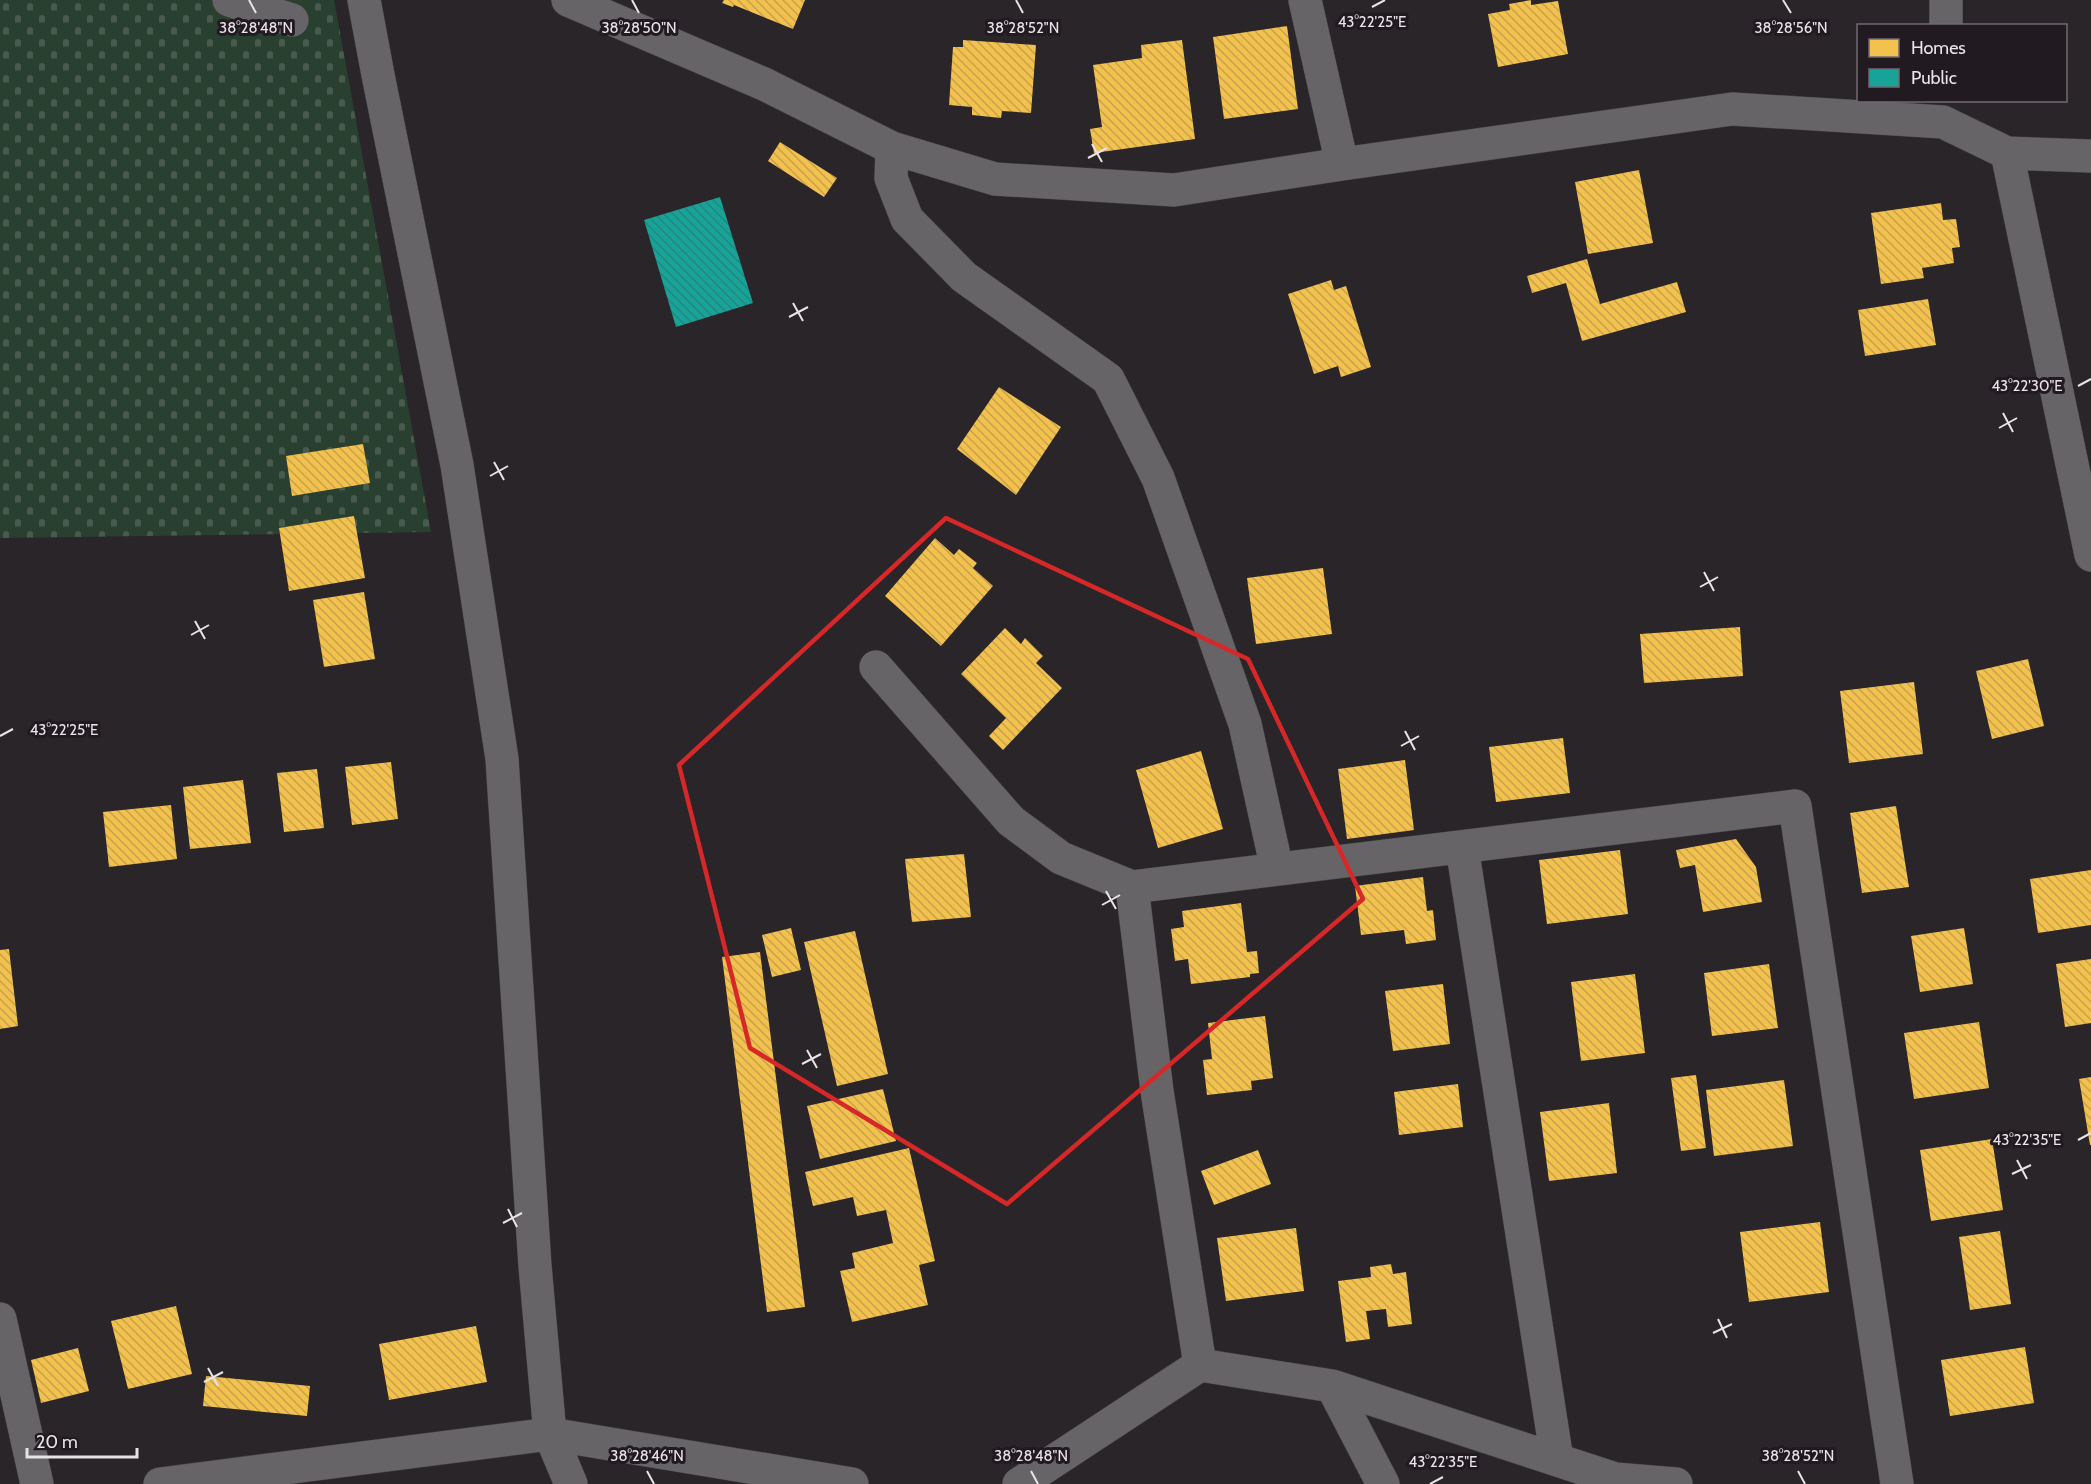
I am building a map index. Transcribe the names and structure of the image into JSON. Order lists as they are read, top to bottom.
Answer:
{
  "legend": ["Homes", "Public"],
  "scale_bar": "20 m",
  "coordinates": [
    "43°22'25\"E",
    "38°28'48\"N",
    "38°28'50\"N",
    "38°28'52\"N",
    "38°28'56\"N",
    "43°22'30\"E",
    "43°22'35\"E",
    "38°28'46\"N"
  ]
}
